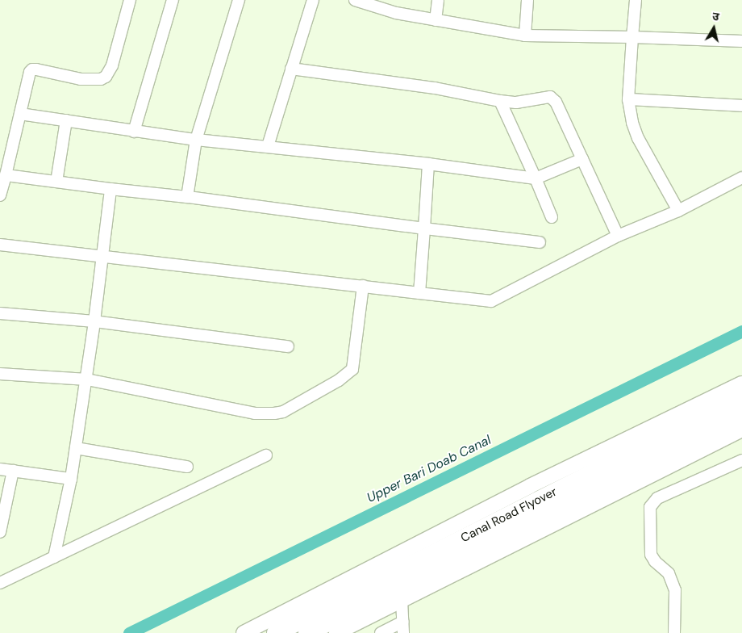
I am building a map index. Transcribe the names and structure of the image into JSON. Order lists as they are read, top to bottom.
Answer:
{
  "streets": {
    "main road": ["Canal Road Flyover"]
  },
  "water": ["Upper Bari Doab Canal"],
  "north": "top"
}
